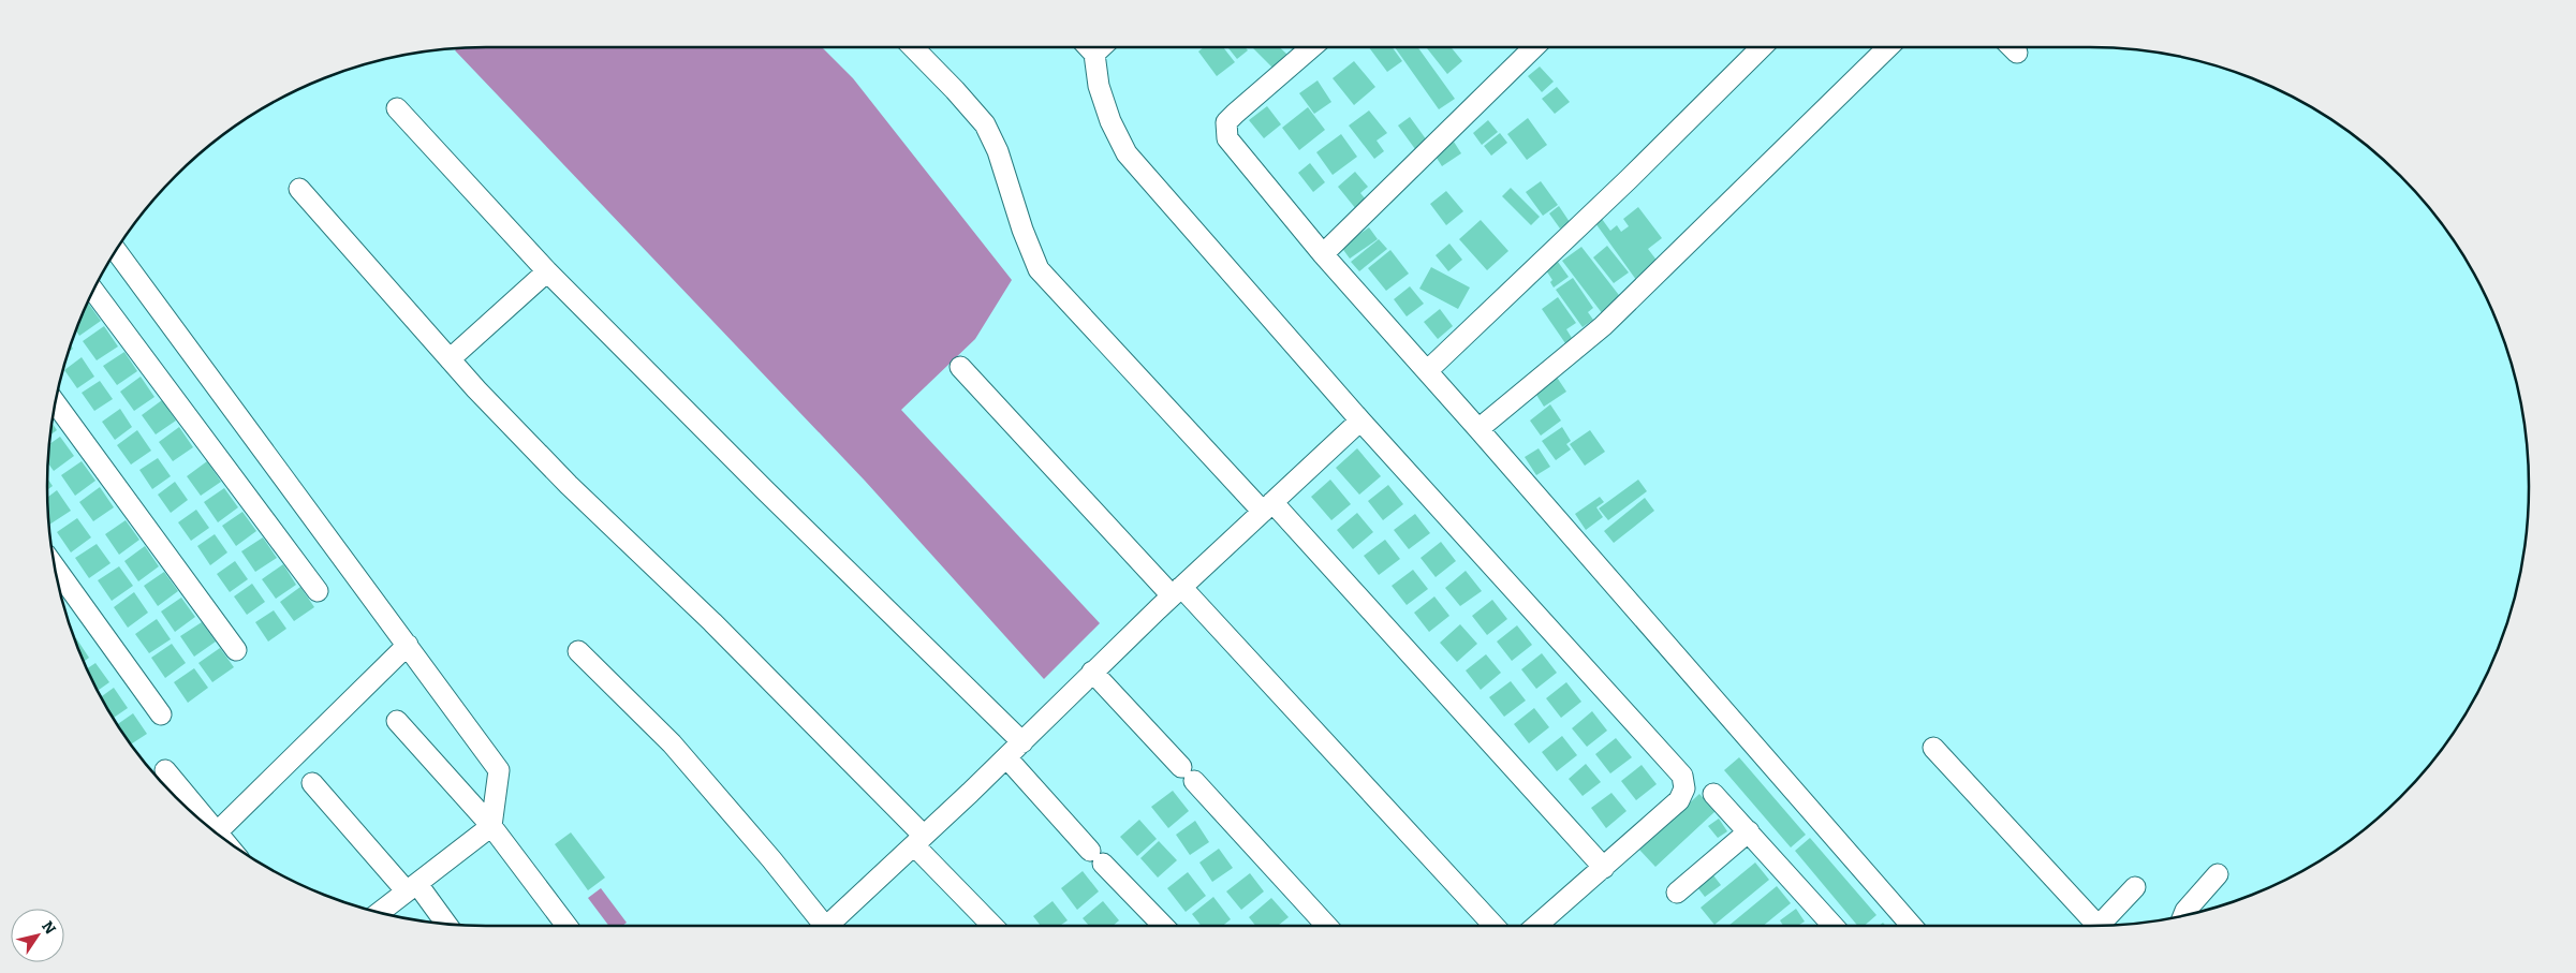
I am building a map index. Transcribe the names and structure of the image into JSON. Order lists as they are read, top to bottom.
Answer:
{
  "north": "top right"
}
